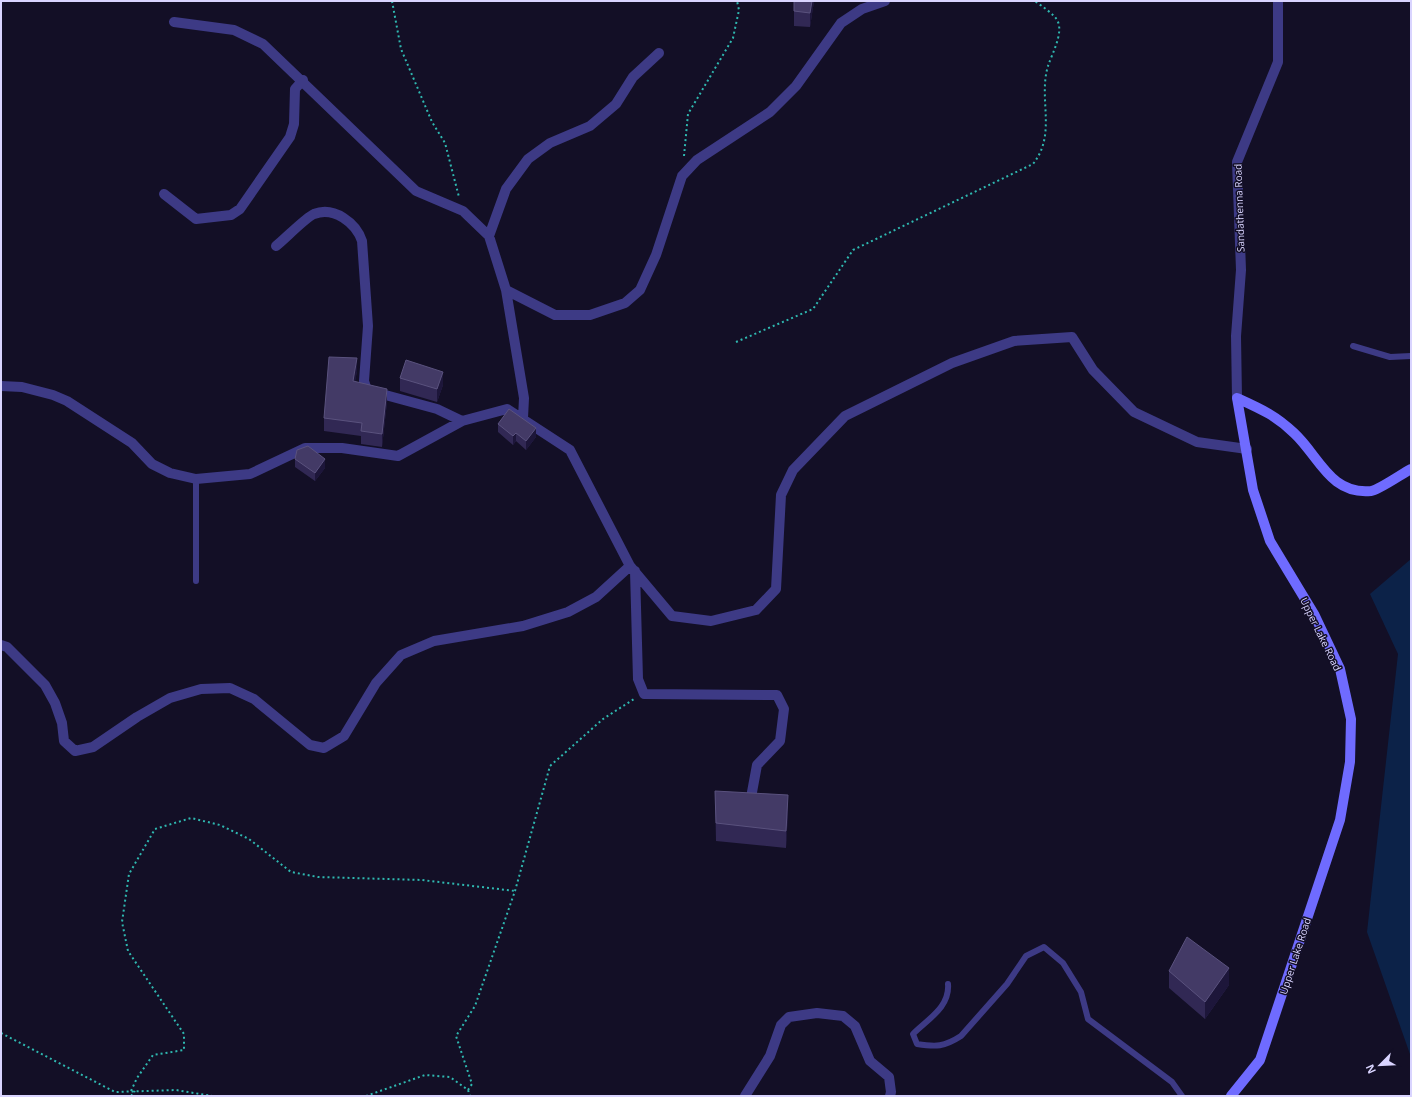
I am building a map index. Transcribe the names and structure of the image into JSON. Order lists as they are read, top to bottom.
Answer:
{
  "streets": {
    "street": ["Sandathenna Road", "Upper Lake Road"]
  },
  "crossings": [
    ["Sandathenna Road", "Upper Lake Road"]
  ],
  "north": "bottom left"
}
